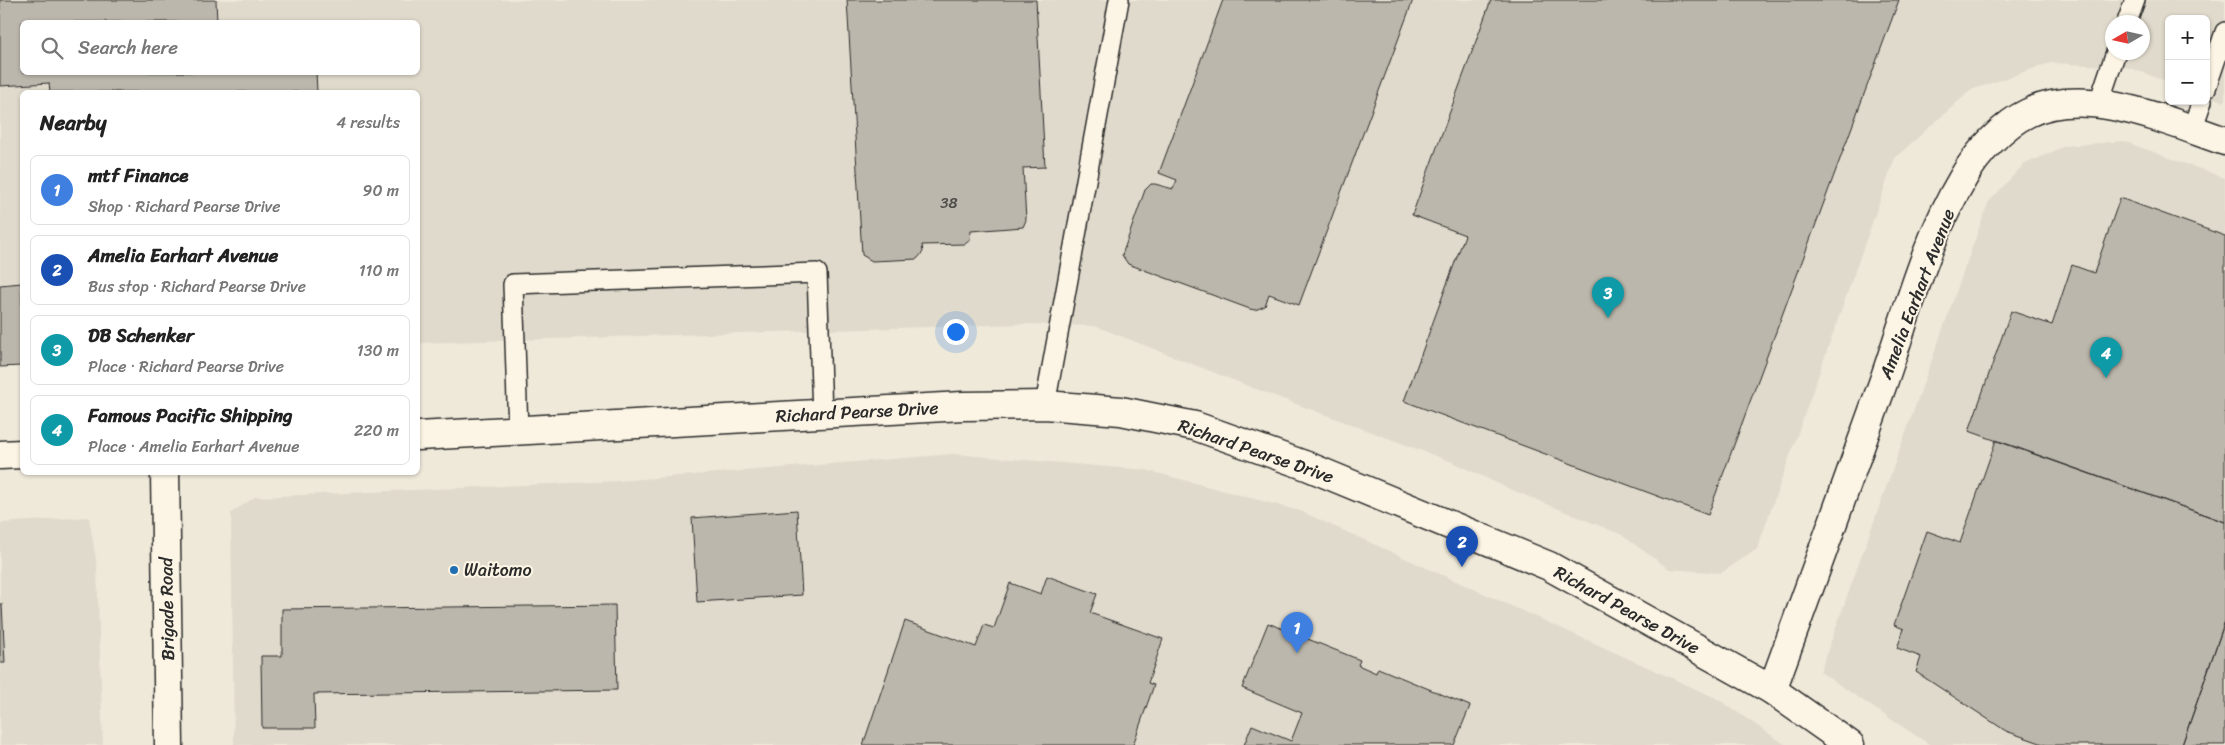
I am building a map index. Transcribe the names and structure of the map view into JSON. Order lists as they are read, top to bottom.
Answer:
{
  "streets": {
    "street": ["Amelia Earhart Avenue", "Richard Pearse Drive", "Brigade Road"]
  },
  "crossings": [
    ["Amelia Earhart Avenue", "Richard Pearse Drive"]
  ],
  "places": ["Waitomo"],
  "house_numbers": ["38"],
  "north": "left",
  "page": {
    "map_buttons": ["+", "−"],
    "search": "Search here",
    "heading": ["Nearby", "4 results"],
    "list": [
      {
        "mark": "1",
        "name": "mtf Finance",
        "note": "Shop · Richard Pearse Drive",
        "value": "90 m"
      },
      {
        "mark": "2",
        "name": "Amelia Earhart Avenue",
        "note": "Bus stop · Richard Pearse Drive",
        "value": "110 m"
      },
      {
        "mark": "3",
        "name": "DB Schenker",
        "note": "Place · Richard Pearse Drive",
        "value": "130 m"
      },
      {
        "mark": "4",
        "name": "Famous Pacific Shipping",
        "note": "Place · Amelia Earhart Avenue",
        "value": "220 m"
      }
    ],
    "pins": [
      "3",
      "4",
      "2",
      "1"
    ]
  }
}
